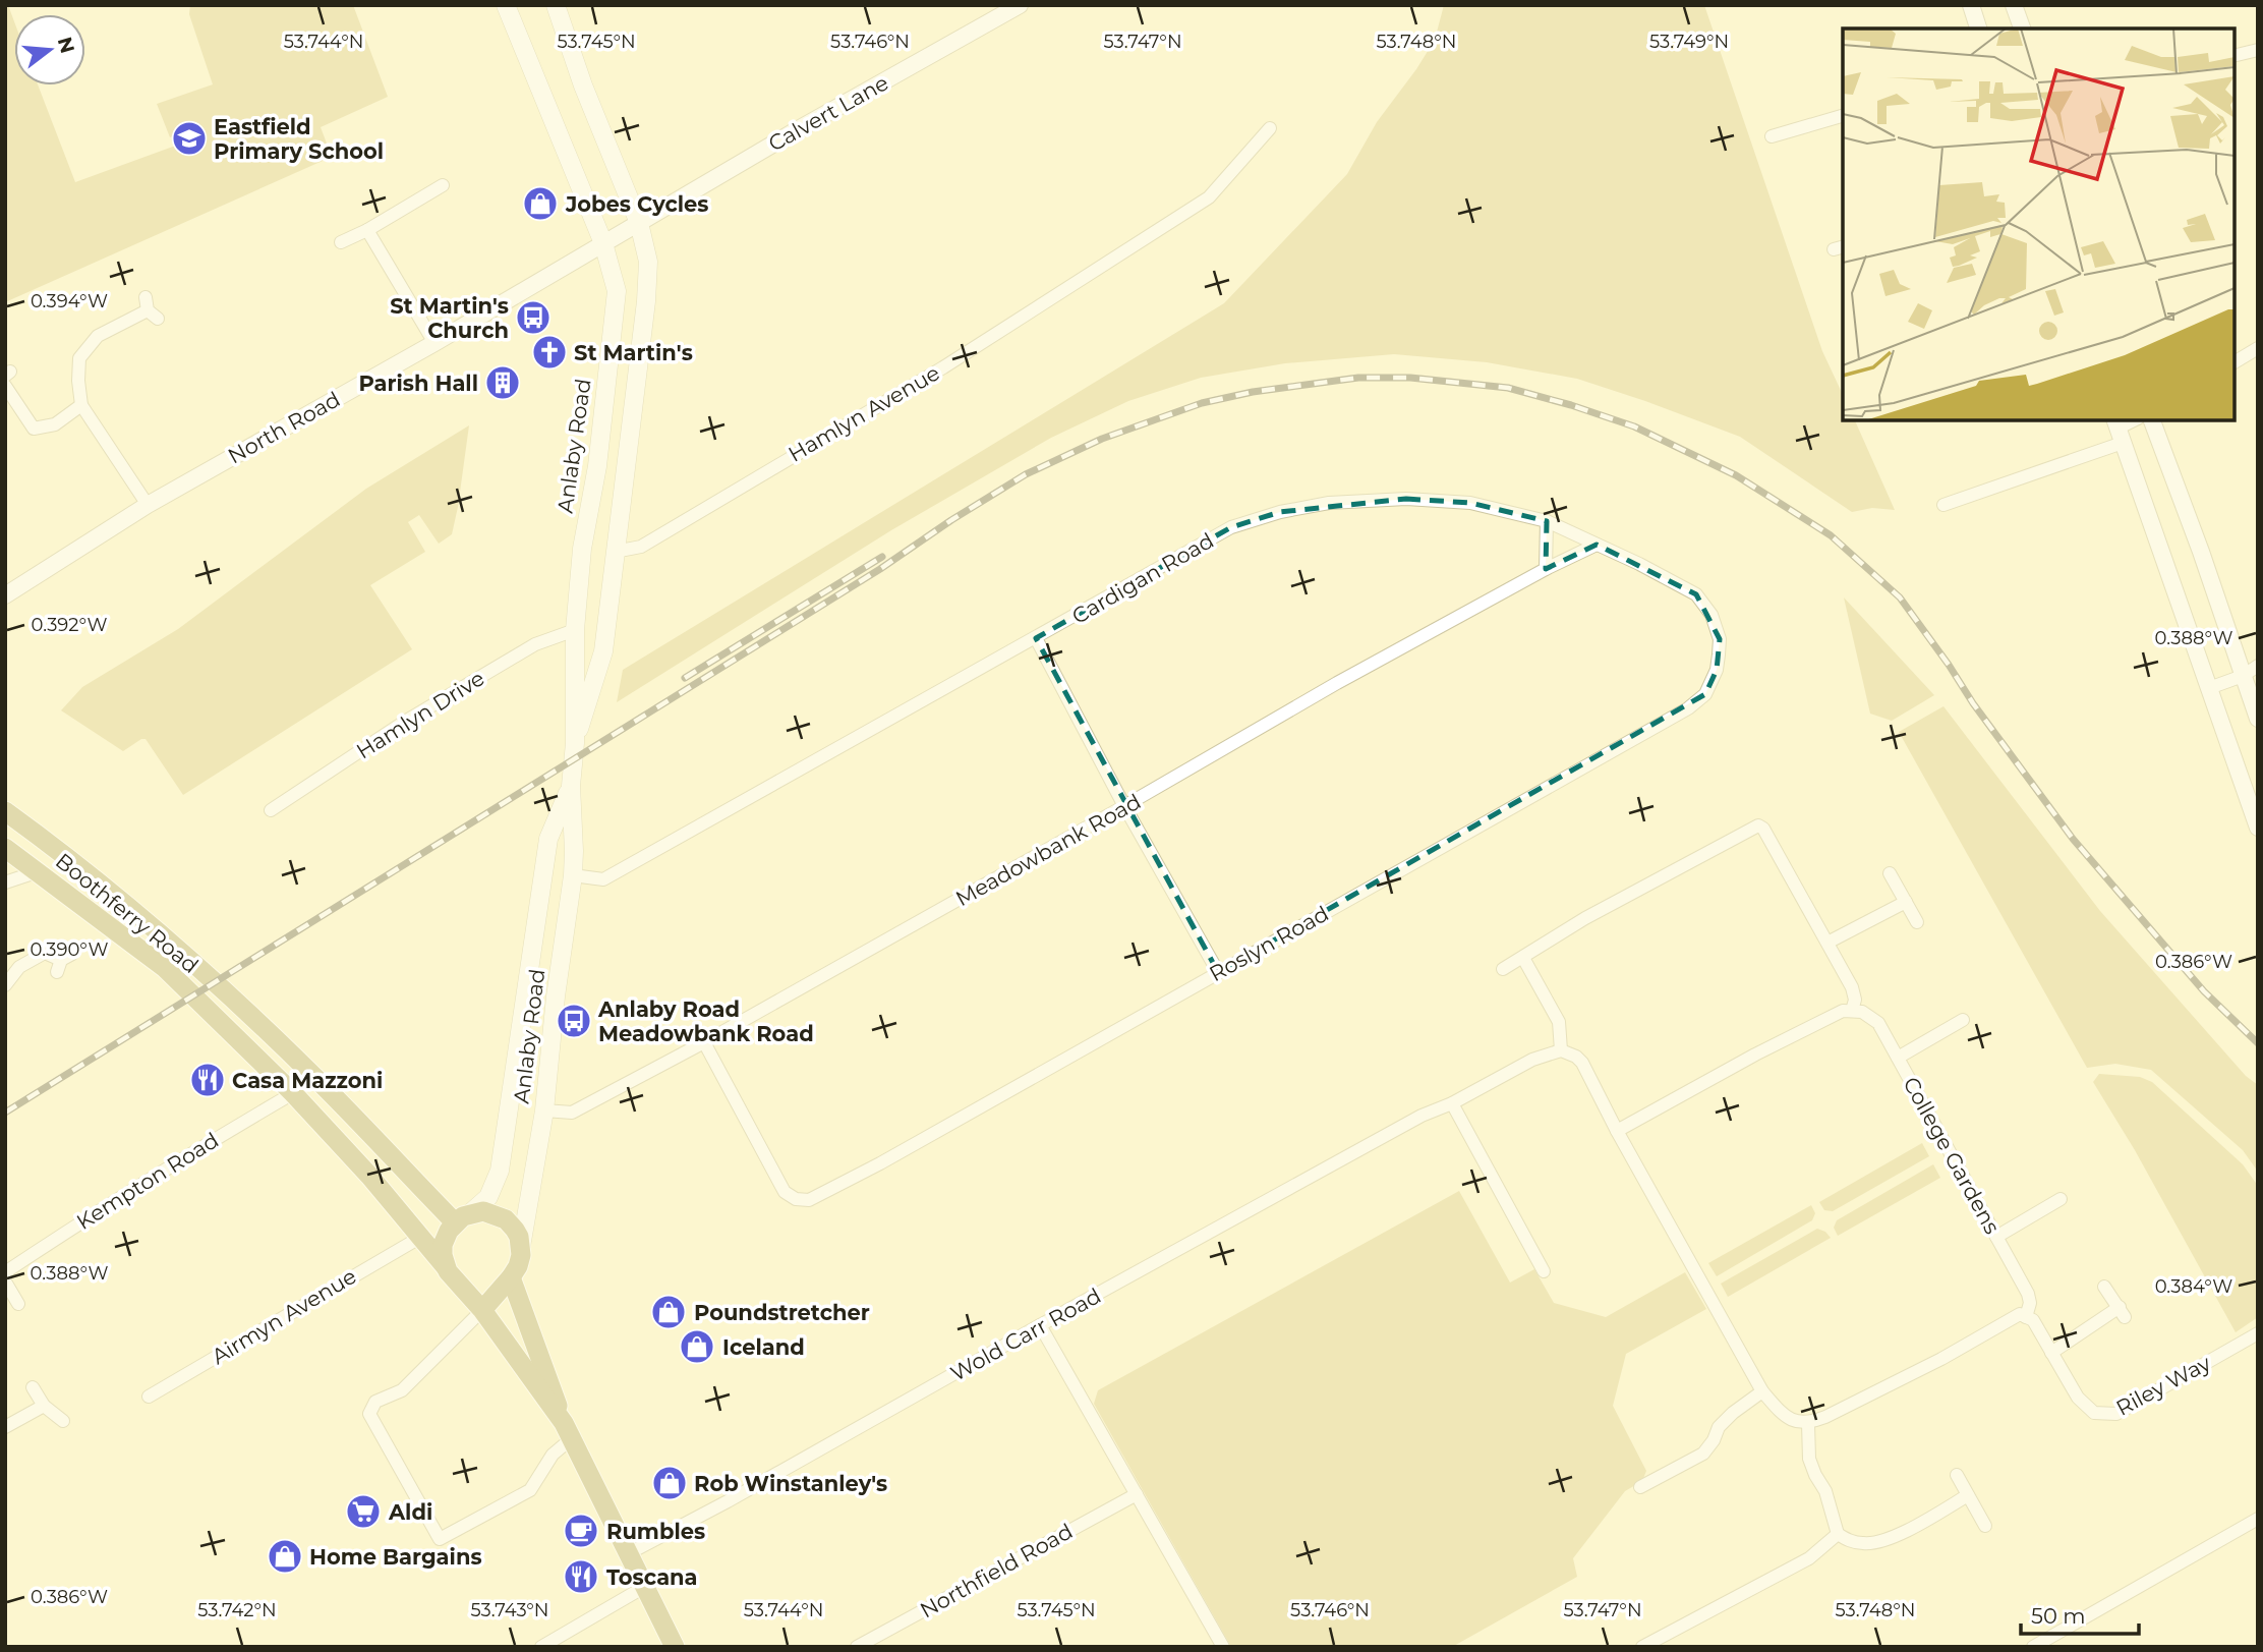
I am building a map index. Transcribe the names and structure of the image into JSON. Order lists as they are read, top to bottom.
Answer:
{
  "streets": {
    "main road": ["Anlaby Road", "Boothferry Road"],
    "street": [
      "Calvert Lane",
      "Hamlyn Avenue",
      "North Road",
      "Cardigan Road",
      "Hamlyn Drive",
      "Meadowbank Road",
      "Roslyn Road",
      "College Gardens",
      "Kempton Road",
      "Airmyn Avenue",
      "Wold Carr Road",
      "Riley Way",
      "Northfield Road"
    ]
  },
  "crossings": [
    ["Calvert Lane", "North Road"],
    ["Calvert Lane", "Anlaby Road"],
    ["Hamlyn Avenue", "Anlaby Road"],
    ["North Road", "Anlaby Road"],
    ["Anlaby Road", "Cardigan Road"],
    ["Anlaby Road", "Hamlyn Drive"],
    ["Anlaby Road", "Meadowbank Road"],
    ["Anlaby Road", "Boothferry Road"],
    ["Cardigan Road", "Meadowbank Road"],
    ["Cardigan Road", "Roslyn Road"],
    ["Meadowbank Road", "Roslyn Road"],
    ["Boothferry Road", "Kempton Road"],
    ["Boothferry Road", "Airmyn Avenue"],
    ["College Gardens", "Riley Way"]
  ],
  "places": {
    "school or university": ["Eastfield Primary School"],
    "shop": [
      "Jobes Cycles",
      "Poundstretcher",
      "Iceland",
      "Rob Winstanley's",
      "Home Bargains"
    ],
    "bus stop": ["St Martin's Church", "Anlaby Road Meadowbank Road"],
    "church": ["St Martin's"],
    "building": ["Parish Hall"],
    "restaurant": ["Casa Mazzoni", "Toscana"],
    "supermarket": ["Aldi"],
    "cafe": ["Rumbles"]
  },
  "scale_bar": "50 m",
  "north": "right",
  "coordinates": [
    "53.744°N",
    "53.745°N",
    "53.746°N",
    "53.747°N",
    "53.748°N",
    "53.749°N",
    "0.394°W",
    "0.392°W",
    "0.388°W",
    "0.390°W",
    "0.386°W",
    "0.384°W",
    "53.742°N",
    "53.743°N"
  ]
}
